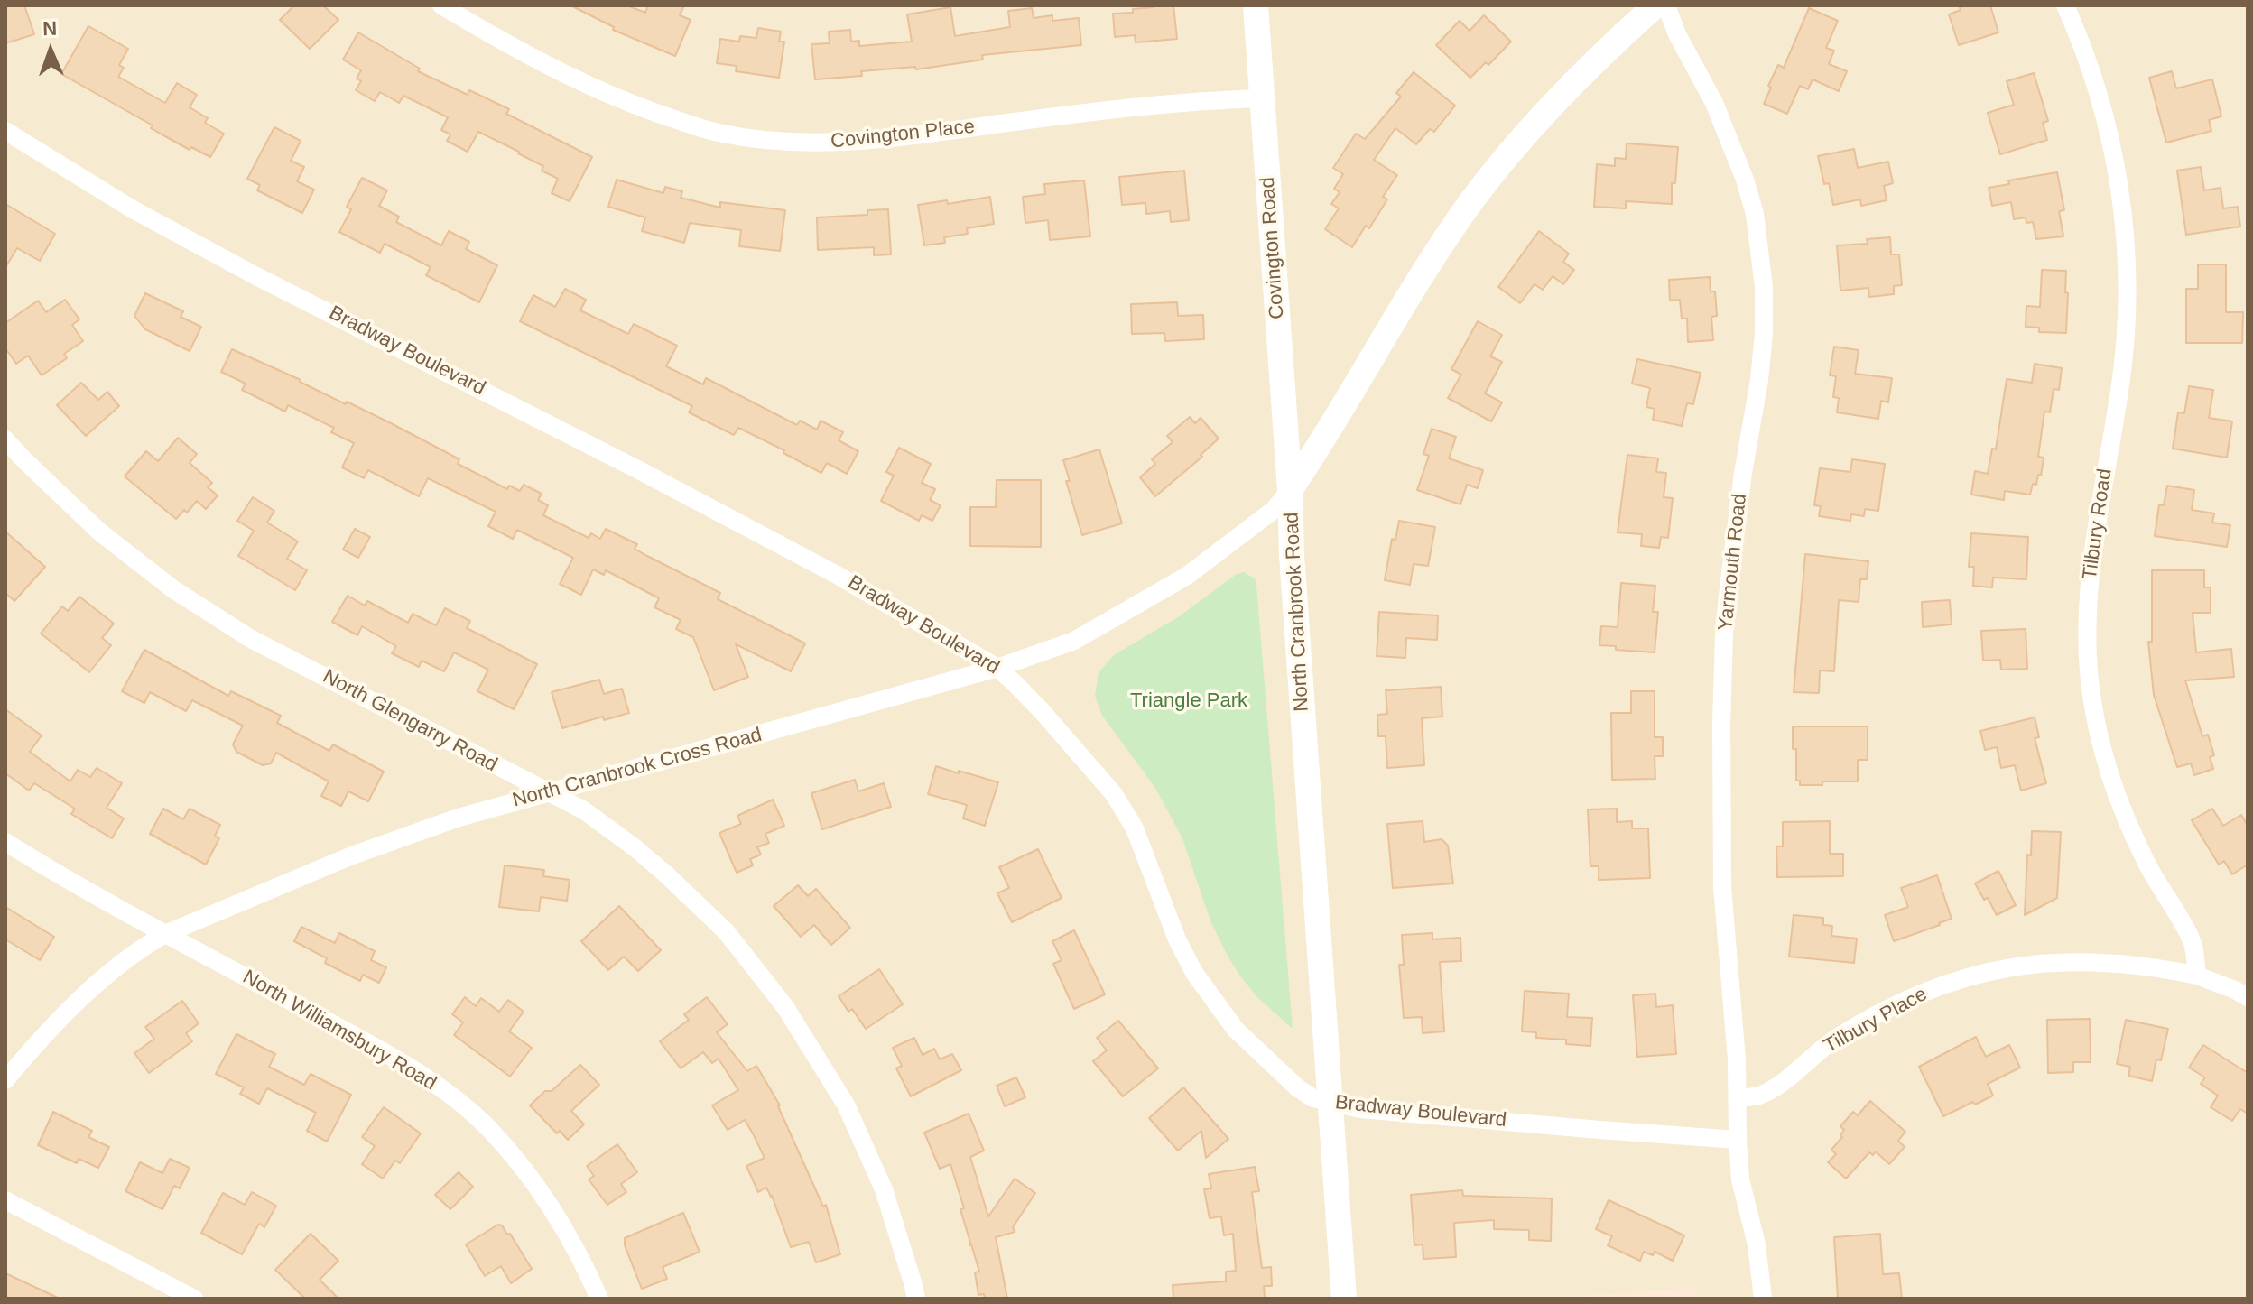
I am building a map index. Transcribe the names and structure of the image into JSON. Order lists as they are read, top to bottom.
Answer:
{
  "streets": {
    "street": [
      "Covington Place",
      "Covington Road",
      "Bradway Boulevard",
      "Tilbury Road",
      "Yarmouth Road",
      "North Cranbrook Road",
      "North Glengarry Road",
      "North Cranbrook Cross Road",
      "Tilbury Place",
      "North Williamsbury Road"
    ]
  },
  "crossings": [
    ["Covington Place", "Covington Road"],
    ["Covington Road", "North Cranbrook Road"],
    ["Covington Road", "North Cranbrook Cross Road"],
    ["Bradway Boulevard", "Yarmouth Road"],
    ["Bradway Boulevard", "North Cranbrook Road"],
    ["Bradway Boulevard", "North Cranbrook Cross Road"],
    ["Tilbury Road", "Tilbury Place"],
    ["Yarmouth Road", "Tilbury Place"],
    ["North Cranbrook Road", "North Cranbrook Cross Road"],
    ["North Glengarry Road", "North Cranbrook Cross Road"],
    ["North Cranbrook Cross Road", "North Williamsbury Road"]
  ],
  "parks": ["Triangle Park"],
  "north": "top"
}
